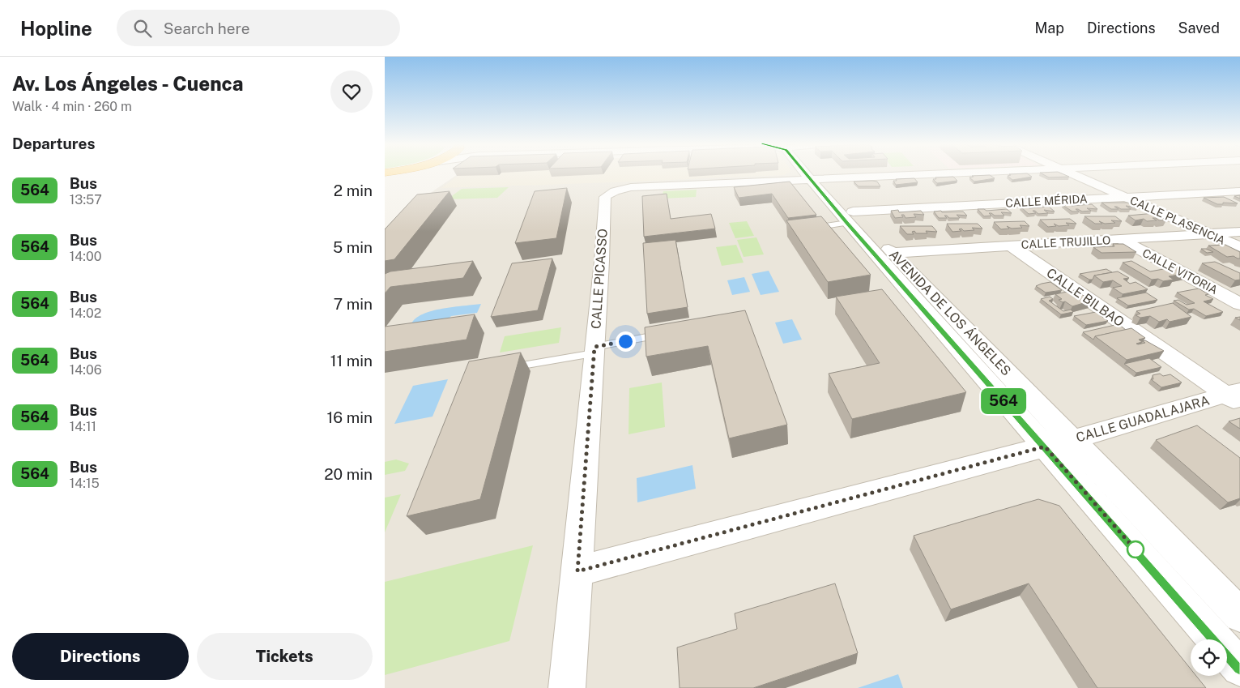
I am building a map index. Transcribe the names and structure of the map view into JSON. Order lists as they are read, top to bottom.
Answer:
{
  "streets": {
    "street": [
      "CALLE MÉRIDA",
      "CALLE PLASENCIA",
      "CALLE TRUJILLO",
      "CALLE VITORIA",
      "CALLE PICASSO",
      "CALLE BILBAO",
      "AVENIDA DE LOS ÁNGELES",
      "CALLE GUADALAJARA"
    ]
  },
  "crossings": [
    ["CALLE MÉRIDA", "CALLE PLASENCIA"],
    ["CALLE MÉRIDA", "AVENIDA DE LOS ÁNGELES"],
    ["CALLE PLASENCIA", "CALLE TRUJILLO"],
    ["CALLE TRUJILLO", "CALLE VITORIA"],
    ["CALLE TRUJILLO", "CALLE BILBAO"],
    ["CALLE TRUJILLO", "AVENIDA DE LOS ÁNGELES"],
    ["CALLE PICASSO", "AVENIDA DE LOS ÁNGELES"],
    ["CALLE PICASSO", "CALLE GUADALAJARA"],
    ["CALLE BILBAO", "CALLE GUADALAJARA"],
    ["AVENIDA DE LOS ÁNGELES", "CALLE GUADALAJARA"]
  ],
  "lines": ["bus line 564"],
  "page": {
    "header": "Hopline",
    "search": "Search here",
    "nav": ["Map", "Directions", "Saved"],
    "heading": [
      ["Av. Los Ángeles - Cuenca", "Walk · 4 min · 260 m"],
      "Departures"
    ],
    "on_map": "564",
    "list": [
      {
        "mark": "564",
        "name": "Bus",
        "note": "13:57",
        "value": "2 min"
      },
      {
        "mark": "564",
        "name": "Bus",
        "note": "14:00",
        "value": "5 min"
      },
      {
        "mark": "564",
        "name": "Bus",
        "note": "14:02",
        "value": "7 min"
      },
      {
        "mark": "564",
        "name": "Bus",
        "note": "14:06",
        "value": "11 min"
      },
      {
        "mark": "564",
        "name": "Bus",
        "note": "14:11",
        "value": "16 min"
      },
      {
        "mark": "564",
        "name": "Bus",
        "note": "14:15",
        "value": "20 min"
      }
    ],
    "buttons": ["Directions", "Tickets"]
  }
}
